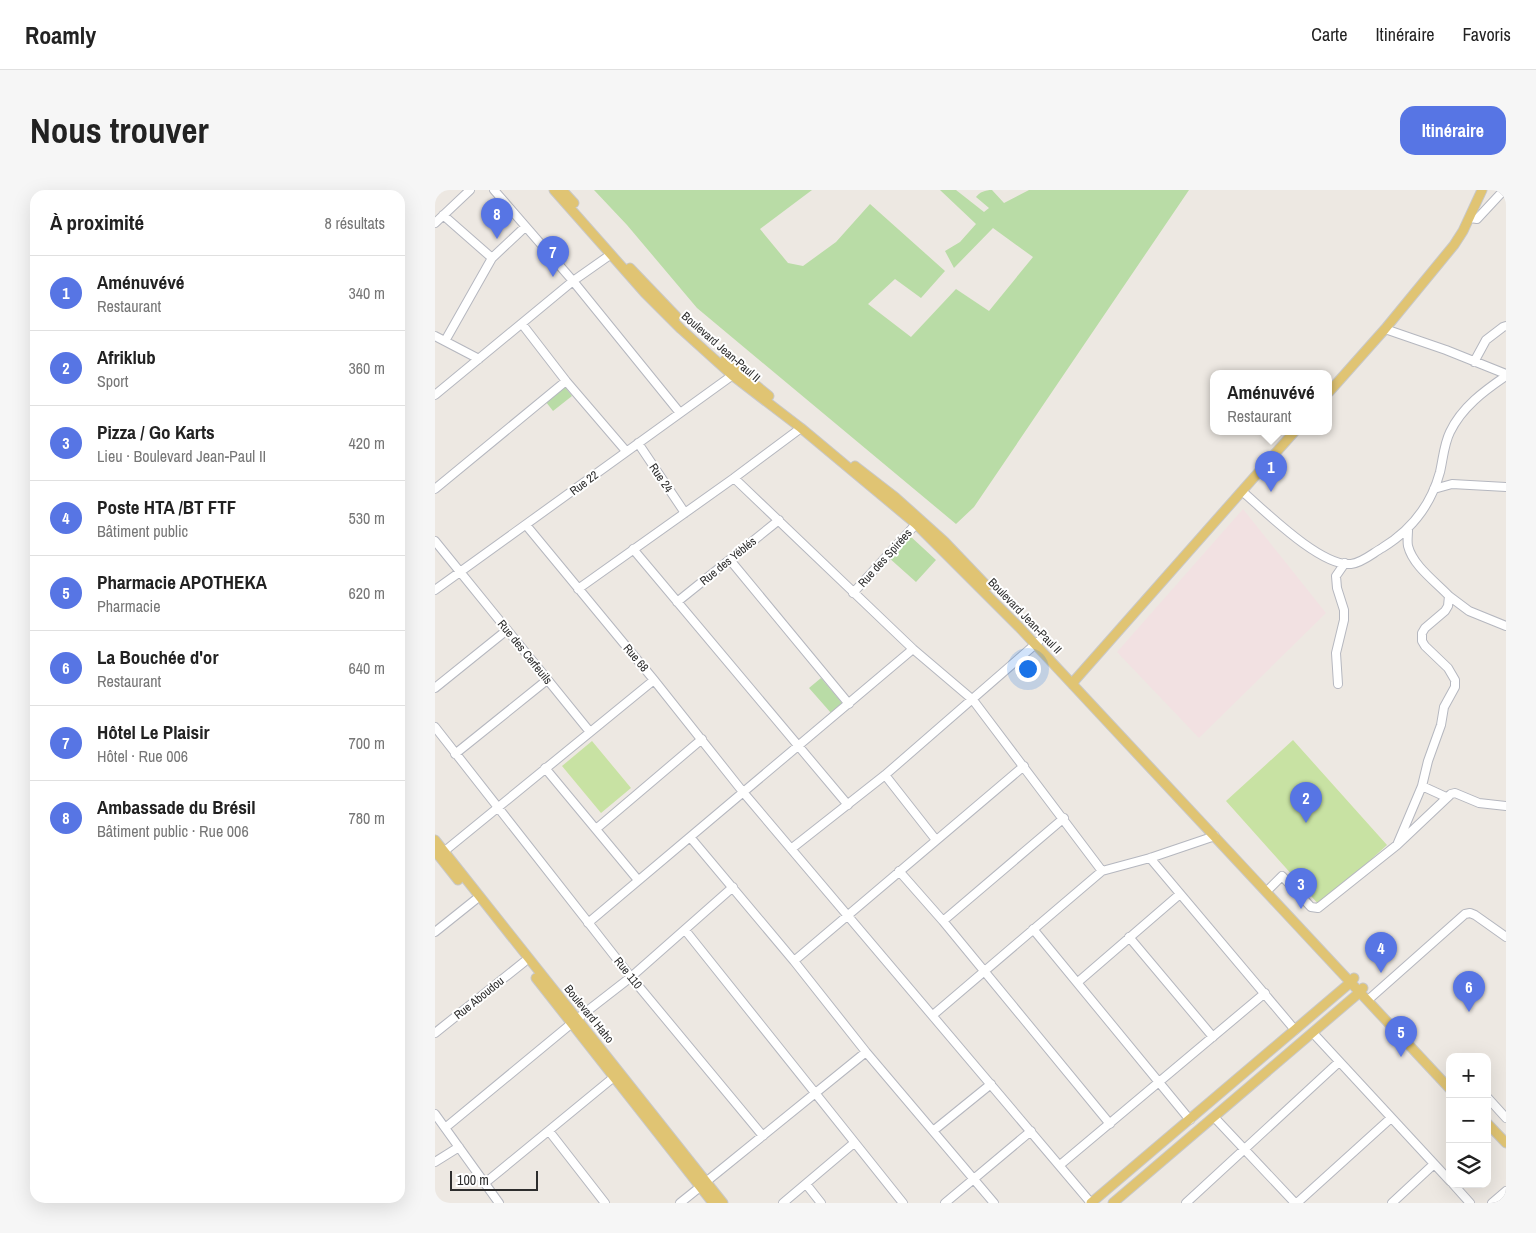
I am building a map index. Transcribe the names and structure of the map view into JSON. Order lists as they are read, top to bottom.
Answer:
{
  "streets": {
    "main road": ["Boulevard Jean-Paul II", "Boulevard Haho"],
    "street": [
      "Rue 24",
      "Rue 22",
      "Rue des Spirées",
      "Rue des Yéblés",
      "Rue des Cerfeuils",
      "Rue 68",
      "Rue 110",
      "Rue Aboudou"
    ]
  },
  "crossings": [
    ["Boulevard Jean-Paul II", "Rue 22"],
    ["Boulevard Jean-Paul II", "Rue des Spirées"],
    ["Rue 24", "Rue 22"],
    ["Rue 22", "Rue des Cerfeuils"],
    ["Rue 22", "Rue 68"],
    ["Rue Aboudou", "Boulevard Haho"]
  ],
  "scale_bar": "100 m",
  "page": {
    "header": "Roamly",
    "nav": ["Carte", "Itinéraire", "Favoris"],
    "buttons": "Itinéraire",
    "title": "Nous trouver",
    "heading": ["À proximité", "8 résultats"],
    "pins": [
      "8",
      "7",
      "1",
      "2",
      "3",
      "4",
      "6",
      "5"
    ],
    "list": [
      {
        "mark": "1",
        "name": "Aménuvévé",
        "note": "Restaurant",
        "value": "340 m"
      },
      {
        "mark": "2",
        "name": "Afriklub",
        "note": "Sport",
        "value": "360 m"
      },
      {
        "mark": "3",
        "name": "Pizza / Go Karts",
        "note": "Lieu · Boulevard Jean-Paul II",
        "value": "420 m"
      },
      {
        "mark": "4",
        "name": "Poste HTA /BT FTF",
        "note": "Bâtiment public",
        "value": "530 m"
      },
      {
        "mark": "5",
        "name": "Pharmacie APOTHEKA",
        "note": "Pharmacie",
        "value": "620 m"
      },
      {
        "mark": "6",
        "name": "La Bouchée d'or",
        "note": "Restaurant",
        "value": "640 m"
      },
      {
        "mark": "7",
        "name": "Hôtel Le Plaisir",
        "note": "Hôtel · Rue 006",
        "value": "700 m"
      },
      {
        "mark": "8",
        "name": "Ambassade du Brésil",
        "note": "Bâtiment public · Rue 006",
        "value": "780 m"
      }
    ],
    "popup": ["Aménuvévé", "Restaurant"],
    "map_buttons": ["+", "−"],
    "scale": "100 m"
  }
}
